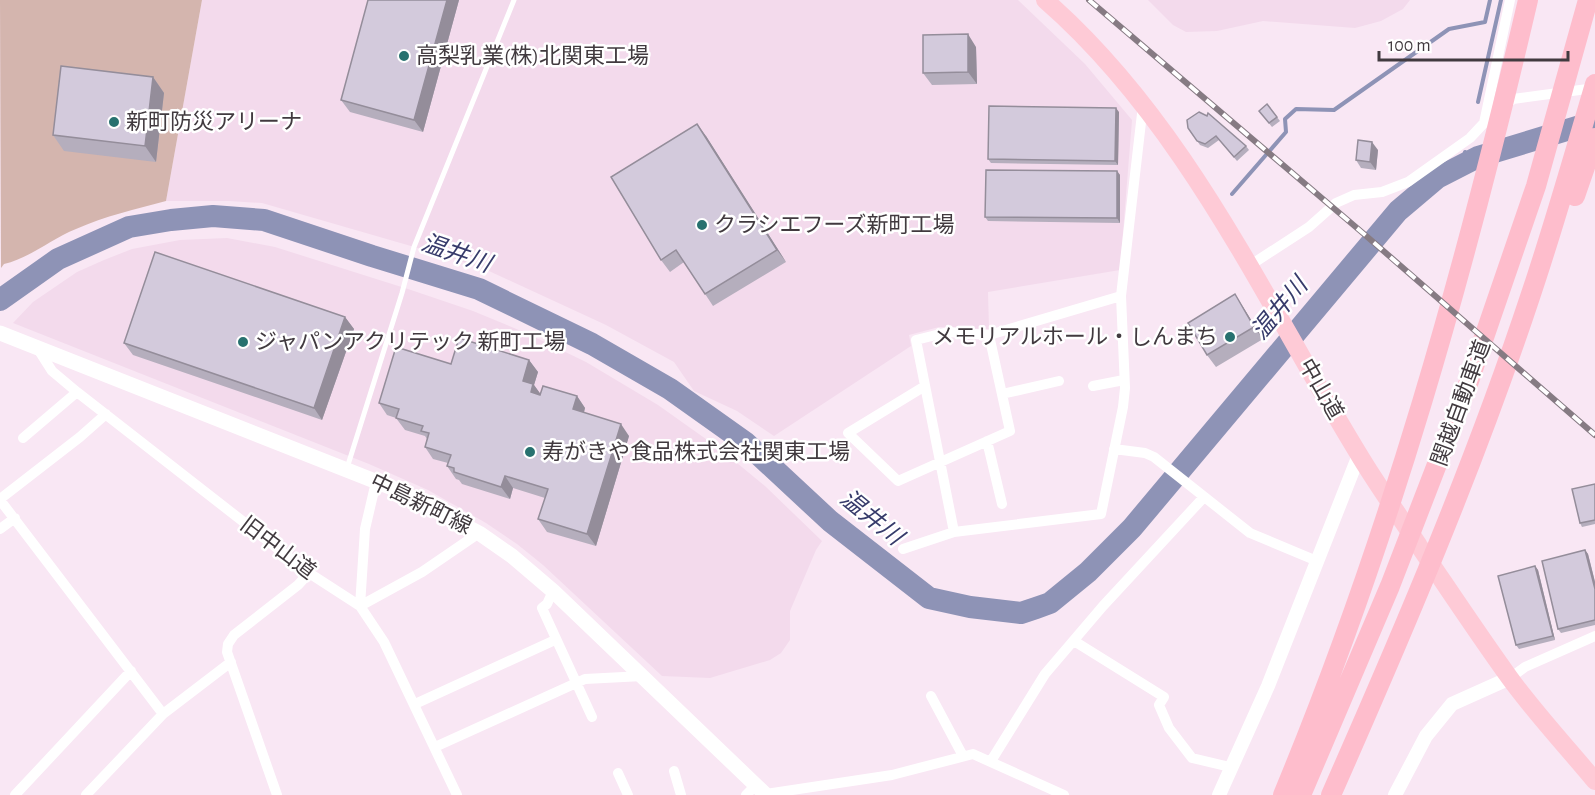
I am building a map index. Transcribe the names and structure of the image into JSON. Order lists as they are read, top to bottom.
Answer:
{
  "streets": {
    "highway": ["中山道", "関越自動車道"],
    "main road": ["中島新町線"],
    "street": ["旧中山道"]
  },
  "crossings": [
    ["中島新町線", "旧中山道"]
  ],
  "water": ["温井川"],
  "places": [
    "高梨乳業(株)北関東工場",
    "新町防災アリーナ",
    "クラシエフーズ新町工場",
    "メモリアルホール・しんまち",
    "ジャパンアクリテック 新町工場",
    "寿がきや食品株式会社関東工場"
  ],
  "scale_bar": "100 m"
}
